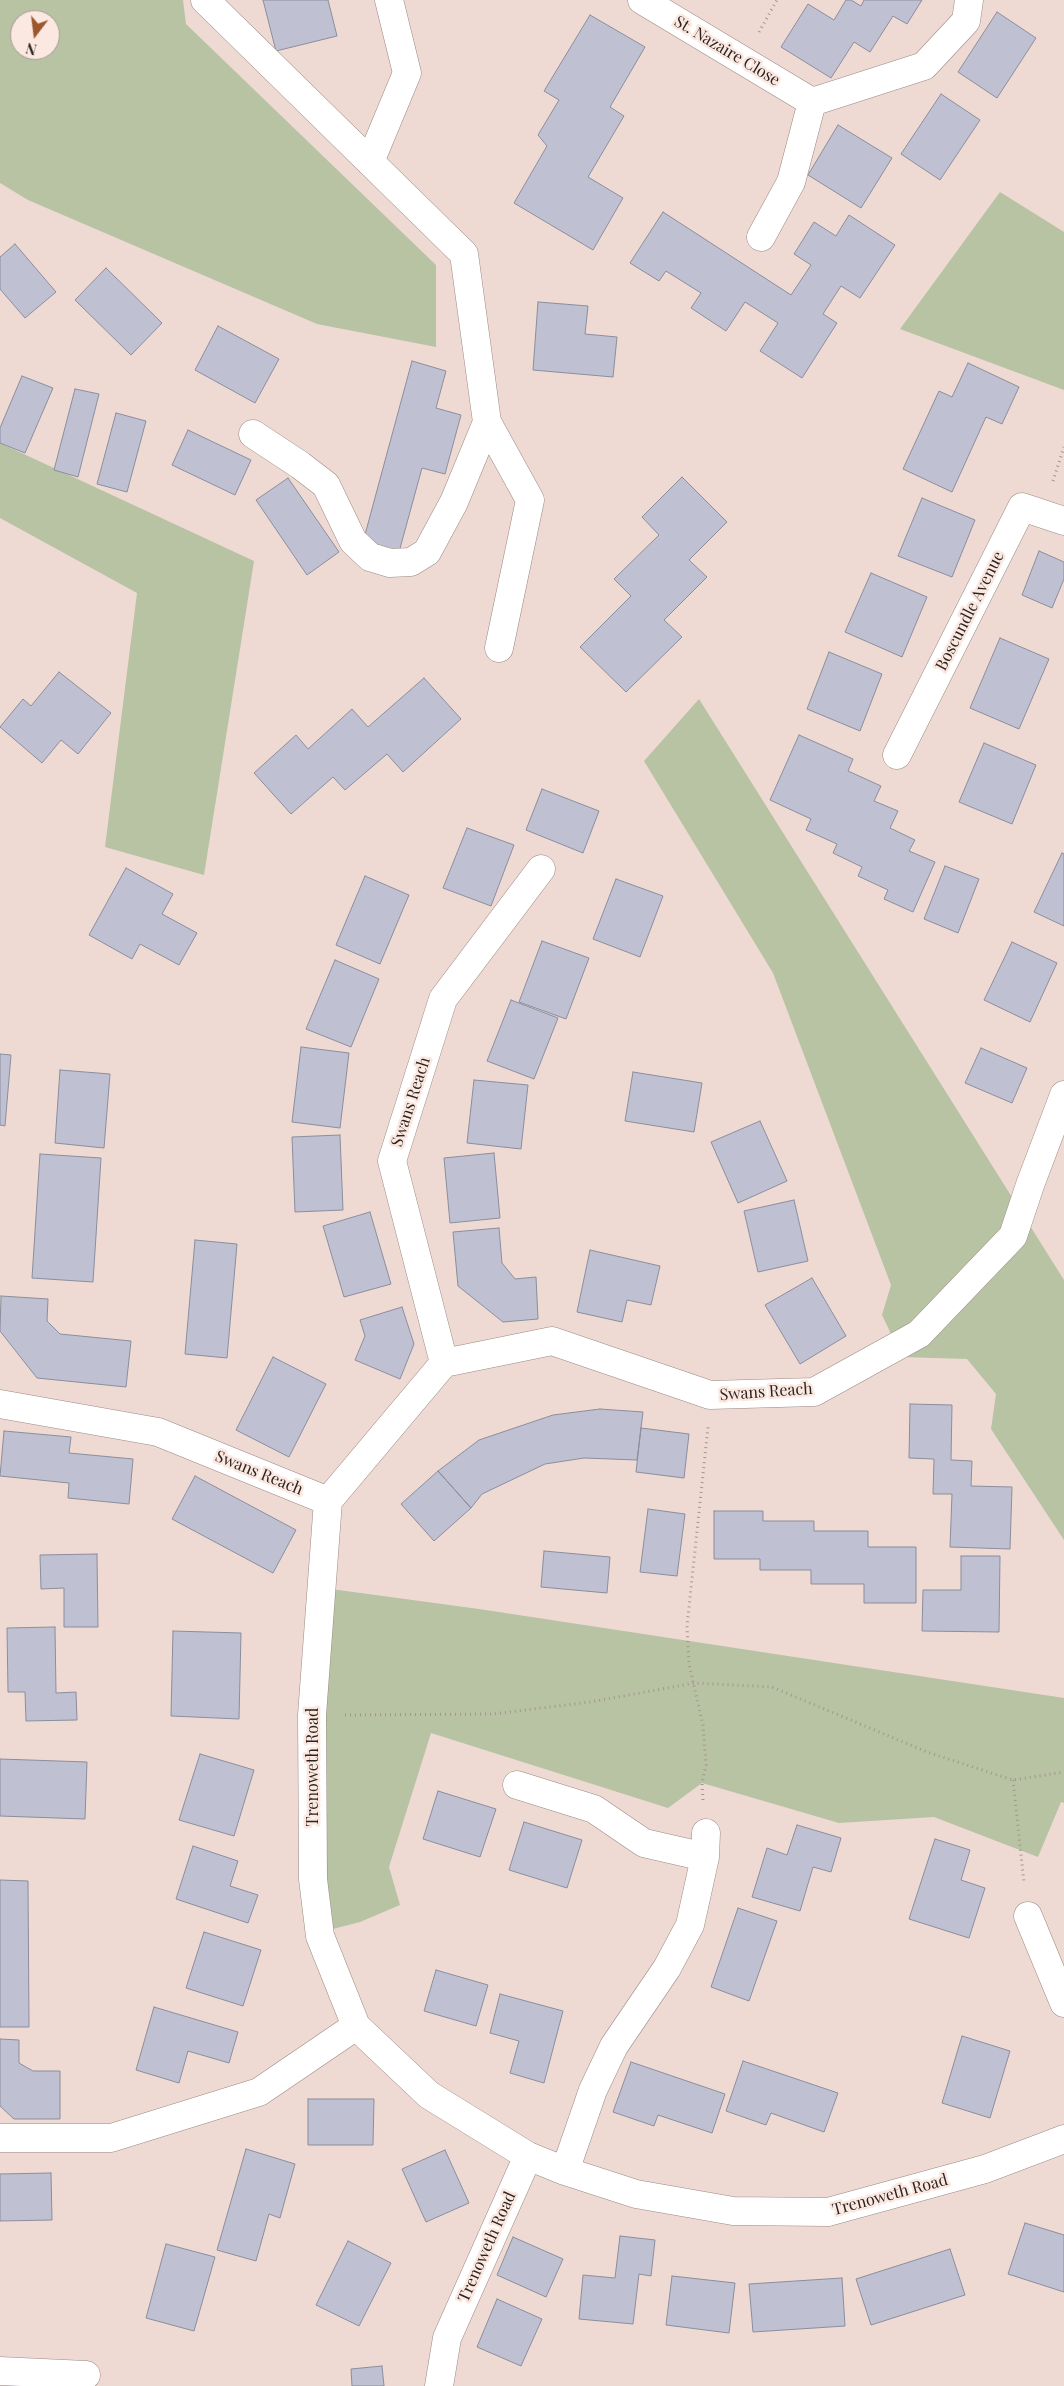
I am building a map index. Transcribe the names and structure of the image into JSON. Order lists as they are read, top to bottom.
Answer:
{
  "streets": {
    "street": [
      "St. Nazaire Close",
      "Boscundle Avenue",
      "Swans Reach",
      "Trenoweth Road"
    ]
  },
  "crossings": [
    ["Swans Reach", "Trenoweth Road"]
  ],
  "north": "bottom"
}
